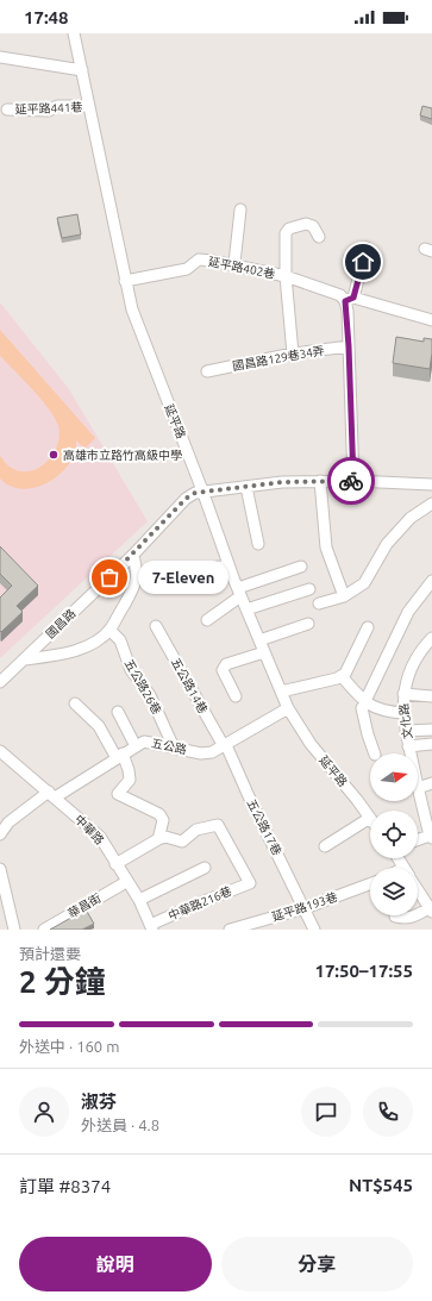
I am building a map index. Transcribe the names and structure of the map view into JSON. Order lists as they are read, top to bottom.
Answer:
{
  "streets": {
    "street": [
      "延平路441巷",
      "延平路402巷",
      "國昌路129巷34弄",
      "延平路",
      "國昌路",
      "五公路14巷",
      "五公路26巷",
      "文化路",
      "五公路",
      "五公路17巷",
      "中華路",
      "中華路216巷",
      "華昌街",
      "延平路193巷"
    ]
  },
  "crossings": [
    ["延平路441巷", "延平路"],
    ["延平路402巷", "延平路"],
    ["延平路", "國昌路"],
    ["延平路", "五公路"],
    ["五公路14巷", "五公路"],
    ["五公路14巷", "五公路17巷"],
    ["五公路26巷", "五公路"],
    ["五公路", "五公路17巷"],
    ["五公路", "中華路"],
    ["五公路17巷", "延平路193巷"],
    ["中華路", "中華路216巷"],
    ["中華路", "華昌街"]
  ],
  "places": ["高雄市立路竹高級中學", "7-Eleven"],
  "north": "right",
  "page": {
    "status": "17:48",
    "bubble": "7-Eleven",
    "heading": ["2 分鐘", "預計還要", "17:50–17:55"],
    "panel": [
      "淑芬",
      "外送員 · 4.8",
      "訂單 #8374",
      "NT$545"
    ],
    "bar": "外送中 · 160 m",
    "buttons": ["說明", "分享"]
  }
}
